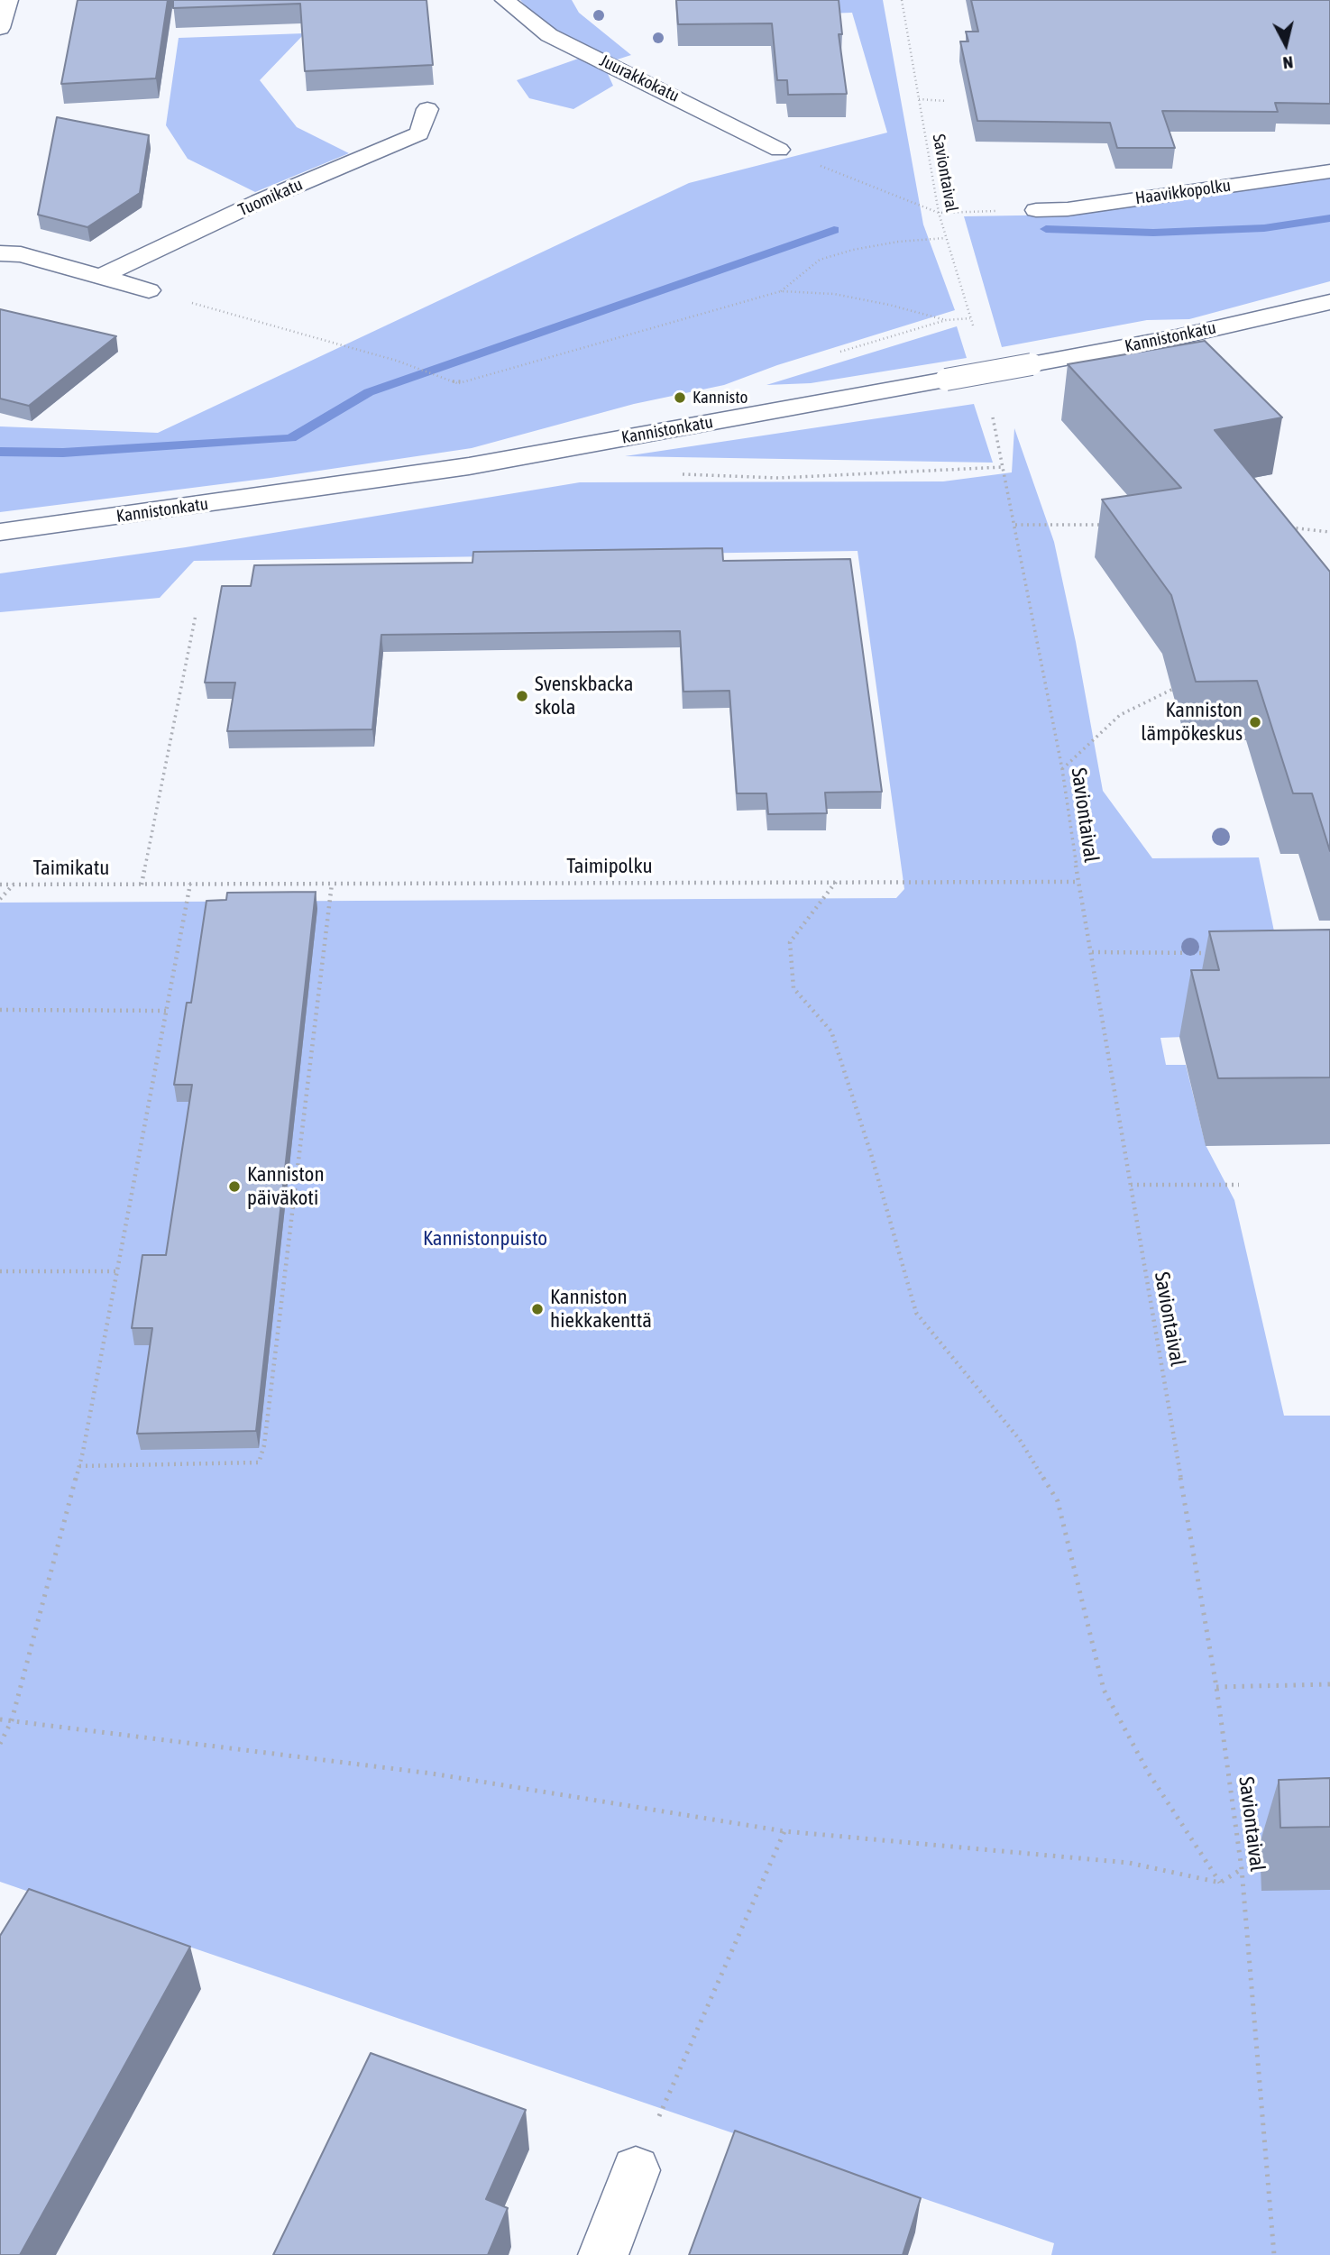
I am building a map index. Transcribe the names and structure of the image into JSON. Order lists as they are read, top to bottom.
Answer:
{
  "streets": {
    "street": [
      "Juurakkokatu",
      "Haavikkopolku",
      "Tuomikatu",
      "Kannistonkatu"
    ],
    "path": ["Saviontaival", "Taimipolku", "Taimikatu"]
  },
  "crossings": [
    ["Saviontaival", "Taimipolku"],
    ["Taimipolku", "Taimikatu"]
  ],
  "parks": ["Kannistonpuisto"],
  "places": [
    "Kannisto",
    "Svenskbacka skola",
    "Kanniston lämpökeskus",
    "Kanniston päiväkoti",
    "Kanniston hiekkakenttä"
  ],
  "north": "bottom"
}
